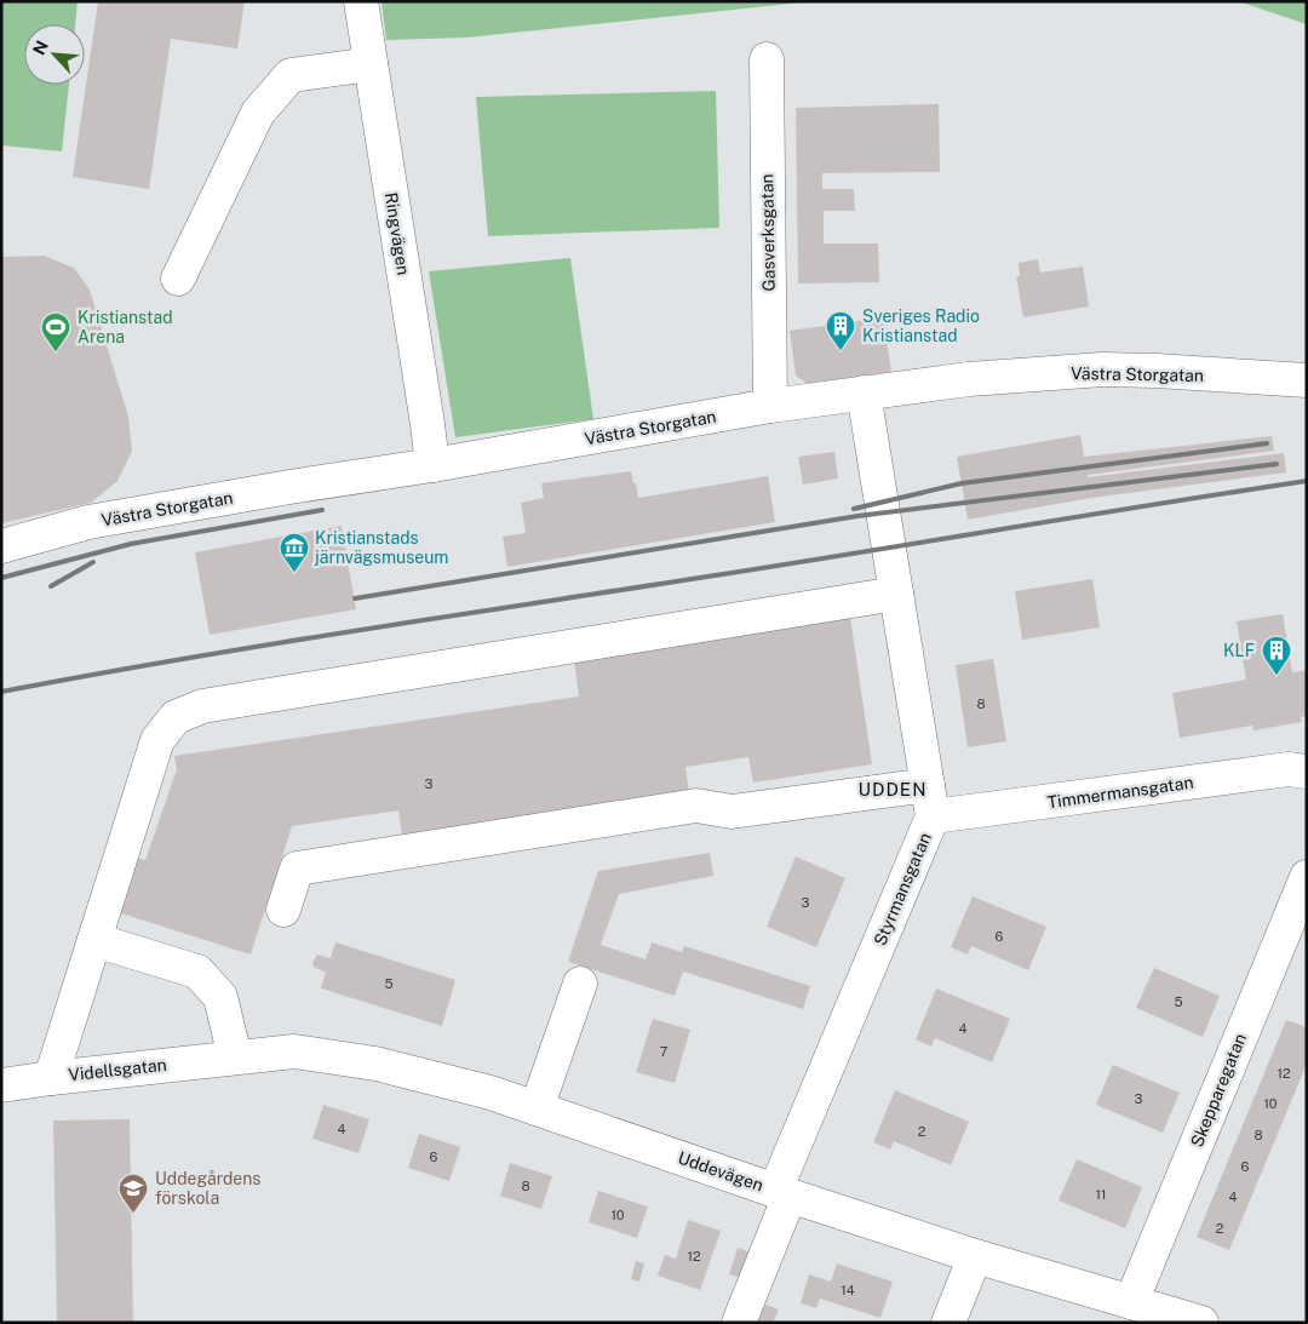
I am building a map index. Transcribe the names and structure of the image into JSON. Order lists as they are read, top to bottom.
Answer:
{
  "streets": {
    "street": [
      "Gasverksgatan",
      "Ringvägen",
      "Västra Storgatan",
      "Timmermansgatan",
      "Styrmansgatan",
      "Videllsgatan",
      "Skepparegatan",
      "Uddevägen"
    ]
  },
  "crossings": [
    ["Gasverksgatan", "Västra Storgatan"],
    ["Ringvägen", "Västra Storgatan"],
    ["Timmermansgatan", "Styrmansgatan"],
    ["Styrmansgatan", "Uddevägen"],
    ["Videllsgatan", "Uddevägen"],
    ["Skepparegatan", "Uddevägen"]
  ],
  "districts": ["UDDEN"],
  "places": {
    "building": ["Sveriges Radio Kristianstad", "KLF"],
    "sports": ["Kristianstad Arena"],
    "museum": ["Kristianstads järnvägsmuseum"],
    "school or university": ["Uddegårdens förskola"]
  },
  "house_numbers": [
    "8",
    "3",
    "3",
    "6",
    "5",
    "5",
    "4",
    "7",
    "12",
    "3",
    "10",
    "4",
    "2",
    "8",
    "6",
    "6",
    "8",
    "11",
    "4",
    "10",
    "2",
    "12",
    "14"
  ],
  "north": "top left"
}
